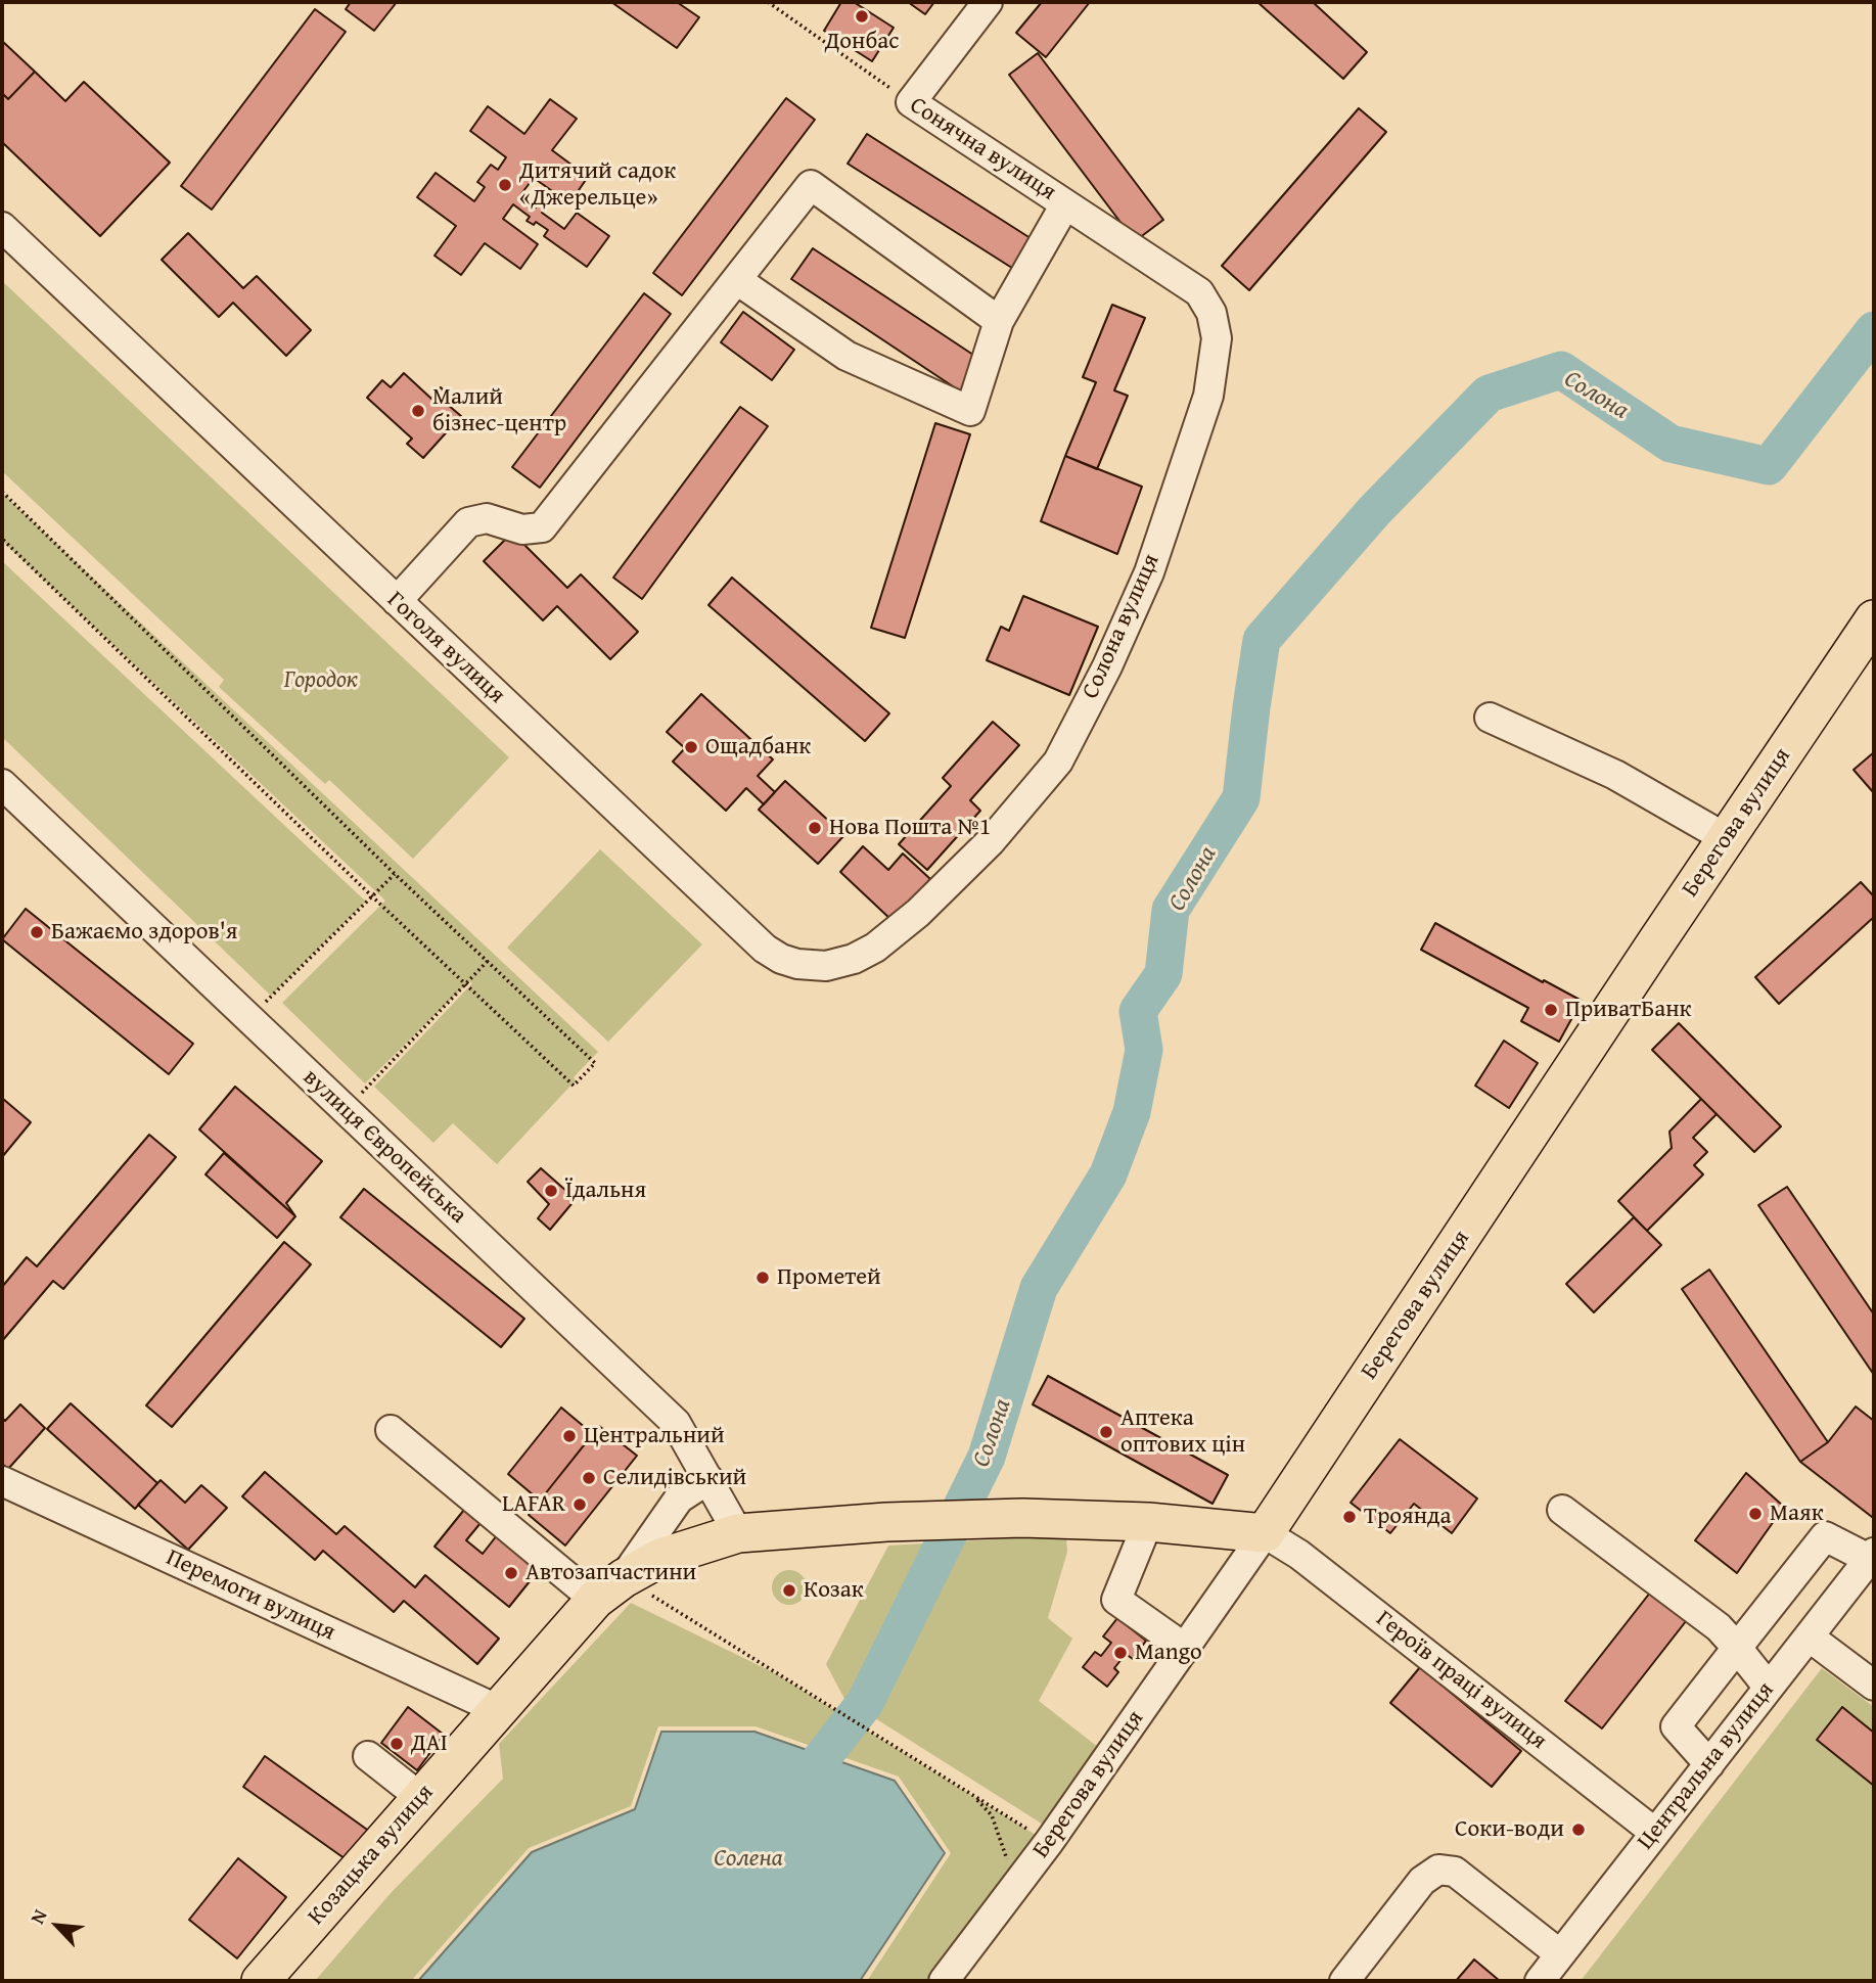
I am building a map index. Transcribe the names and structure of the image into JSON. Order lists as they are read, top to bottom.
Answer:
{
  "streets": {
    "main road": ["Берегова вулиця", "Козацька вулиця"],
    "street": [
      "Сонячна вулиця",
      "Солона вулиця",
      "Гоголя вулиця",
      "вулиця Європейська",
      "Перемоги вулиця",
      "Героїв праці вулиця",
      "Центральна вулиця"
    ]
  },
  "crossings": [
    ["Сонячна вулиця", "Солона вулиця"],
    ["Солона вулиця", "Гоголя вулиця"],
    ["Берегова вулиця", "Героїв праці вулиця"],
    ["Берегова вулиця", "Козацька вулиця"],
    ["вулиця Європейська", "Козацька вулиця"],
    ["Перемоги вулиця", "Козацька вулиця"],
    ["Героїв праці вулиця", "Центральна вулиця"],
    ["Героїв праці вулиця", "Козацька вулиця"]
  ],
  "water": ["Солона", "Солена"],
  "parks": ["Городок"],
  "places": [
    "Донбас",
    "Дитячий садок «Джерельце»",
    "Малий бізнес-центр",
    "Ощадбанк",
    "Нова Пошта №1",
    "Бажаємо здоров'я",
    "ПриватБанк",
    "Їдальня",
    "Прометей",
    "Аптека оптових цін",
    "Центральний",
    "Селидівський",
    "LAFAR",
    "Маяк",
    "Троянда",
    "Автозапчастини",
    "Козак",
    "Mango",
    "ДАІ",
    "Соки-води"
  ],
  "north": "top left"
}
